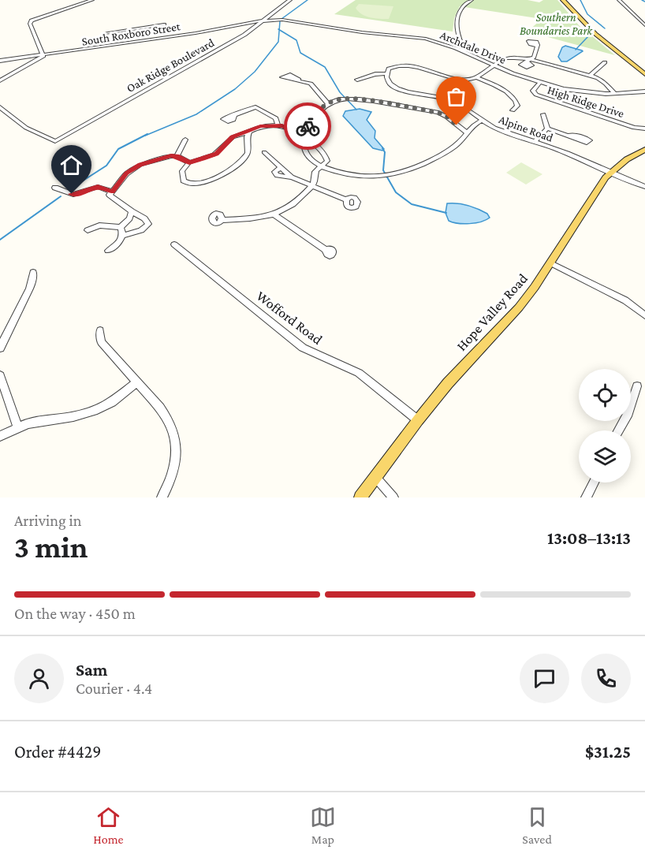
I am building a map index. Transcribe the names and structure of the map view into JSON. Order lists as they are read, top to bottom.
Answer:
{
  "streets": {
    "main road": ["Hope Valley Road"],
    "street": [
      "South Roxboro Street",
      "Archdale Drive",
      "Oak Ridge Boulevard",
      "High Ridge Drive",
      "Alpine Road",
      "Wofford Road"
    ]
  },
  "crossings": [
    ["South Roxboro Street", "Archdale Drive"],
    ["South Roxboro Street", "Oak Ridge Boulevard"],
    ["Archdale Drive", "Oak Ridge Boulevard"],
    ["Archdale Drive", "High Ridge Drive"],
    ["Alpine Road", "Hope Valley Road"],
    ["Hope Valley Road", "Wofford Road"]
  ],
  "parks": ["Southern Boundaries Park"],
  "page": {
    "heading": ["3 min", "Arriving in", "13:08–13:13"],
    "panel": [
      "Sam",
      "Courier · 4.4",
      "Order #4429",
      "$31.25"
    ],
    "bar": "On the way · 450 m",
    "tabs": ["Home", "Map", "Saved"]
  }
}
